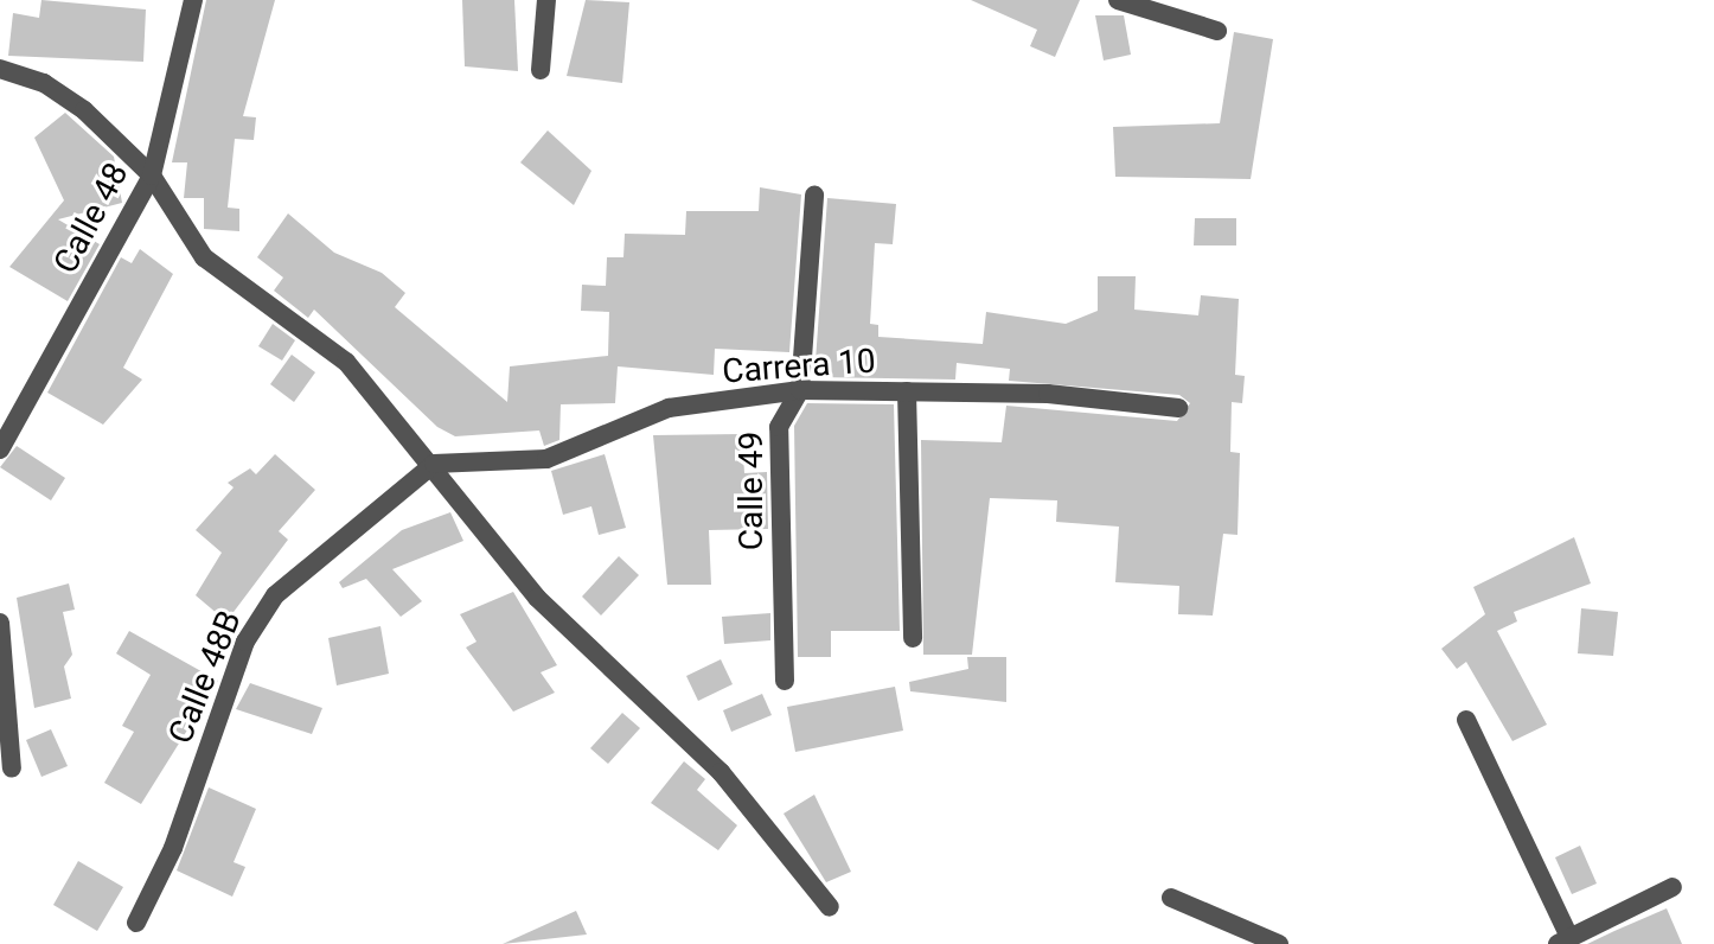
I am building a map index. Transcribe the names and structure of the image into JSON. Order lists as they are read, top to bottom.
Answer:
{
  "streets": {
    "street": [
      "Calle 48",
      "Carrera 10",
      "Calle 49",
      "Calle 48B"
    ]
  },
  "crossings": [
    ["Carrera 10", "Calle 49"],
    ["Carrera 10", "Calle 48B"]
  ]
}
